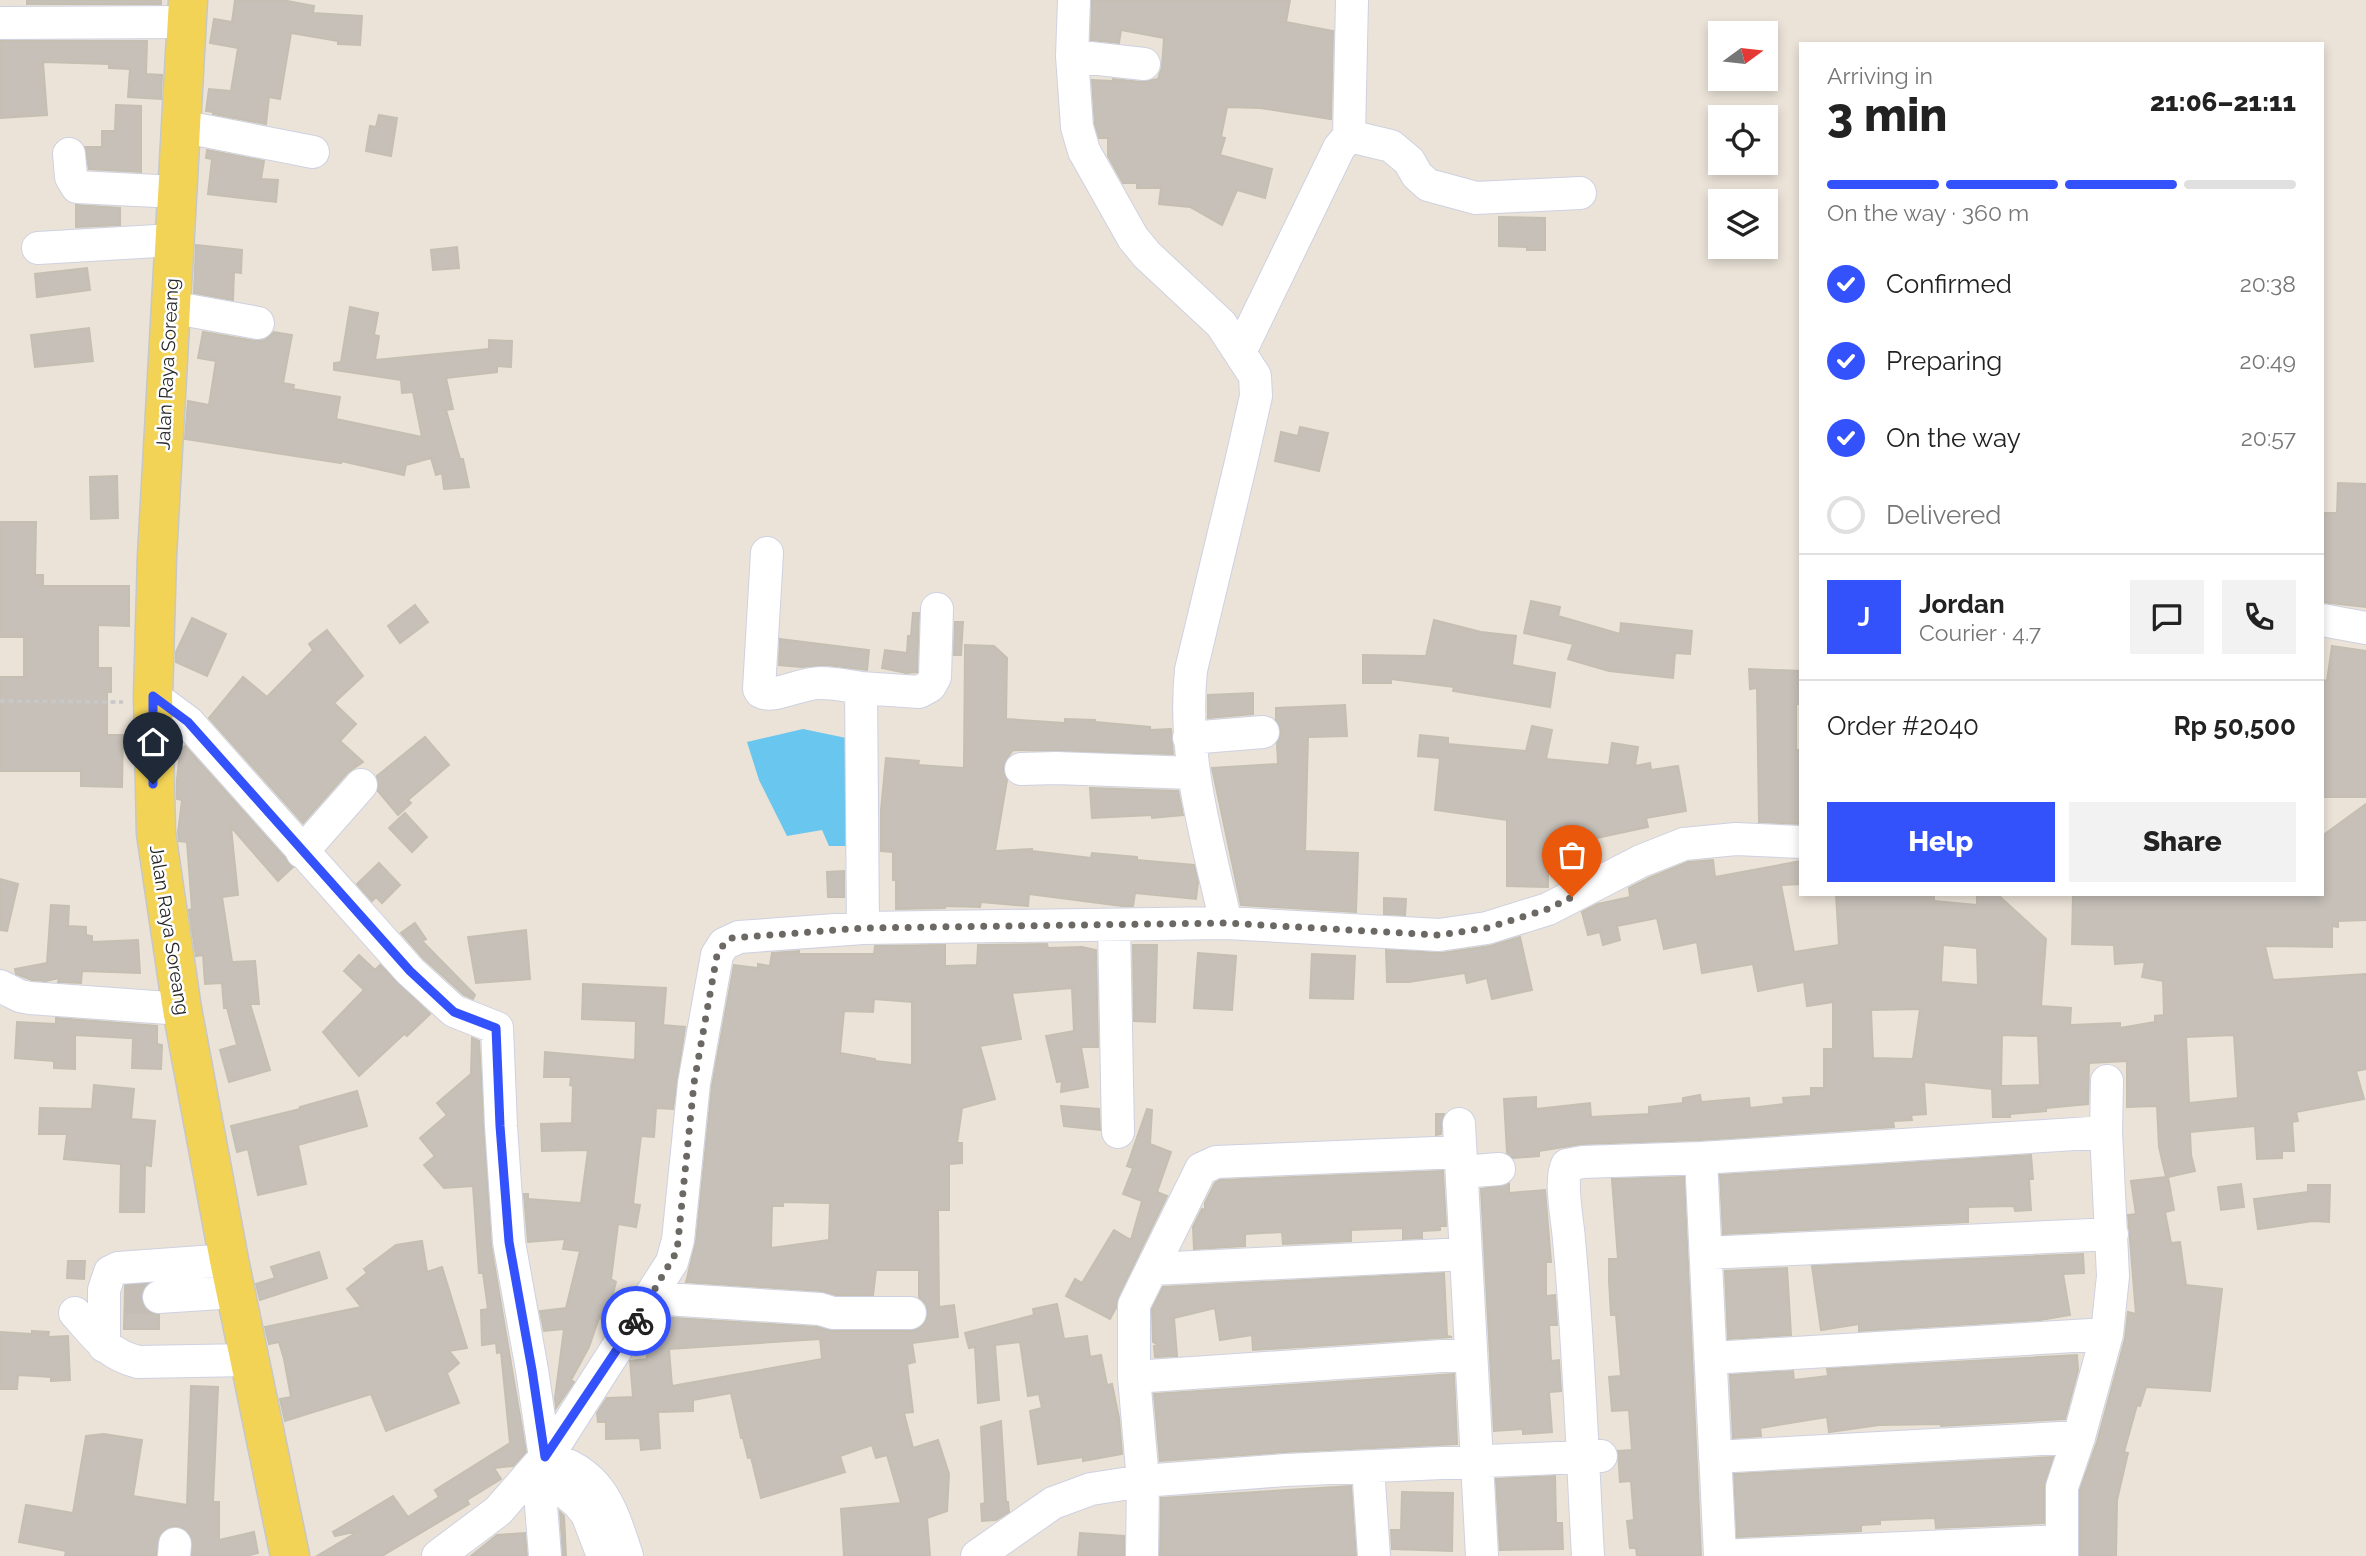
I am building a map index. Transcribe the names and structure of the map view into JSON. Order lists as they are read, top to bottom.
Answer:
{
  "streets": {
    "main road": ["Jalan Raya Soreang"]
  },
  "north": "right",
  "page": {
    "heading": ["3 min", "Arriving in", "21:06–21:11"],
    "panel": [
      "Jordan",
      "Courier · 4.7",
      "Order #2040",
      "Rp 50,500"
    ],
    "bar": "On the way · 360 m",
    "list": [
      ["Confirmed", "20:38"],
      ["Preparing", "20:49"],
      ["On the way", "20:57"],
      "Delivered"
    ],
    "round": "J",
    "buttons": ["Help", "Share"]
  }
}
